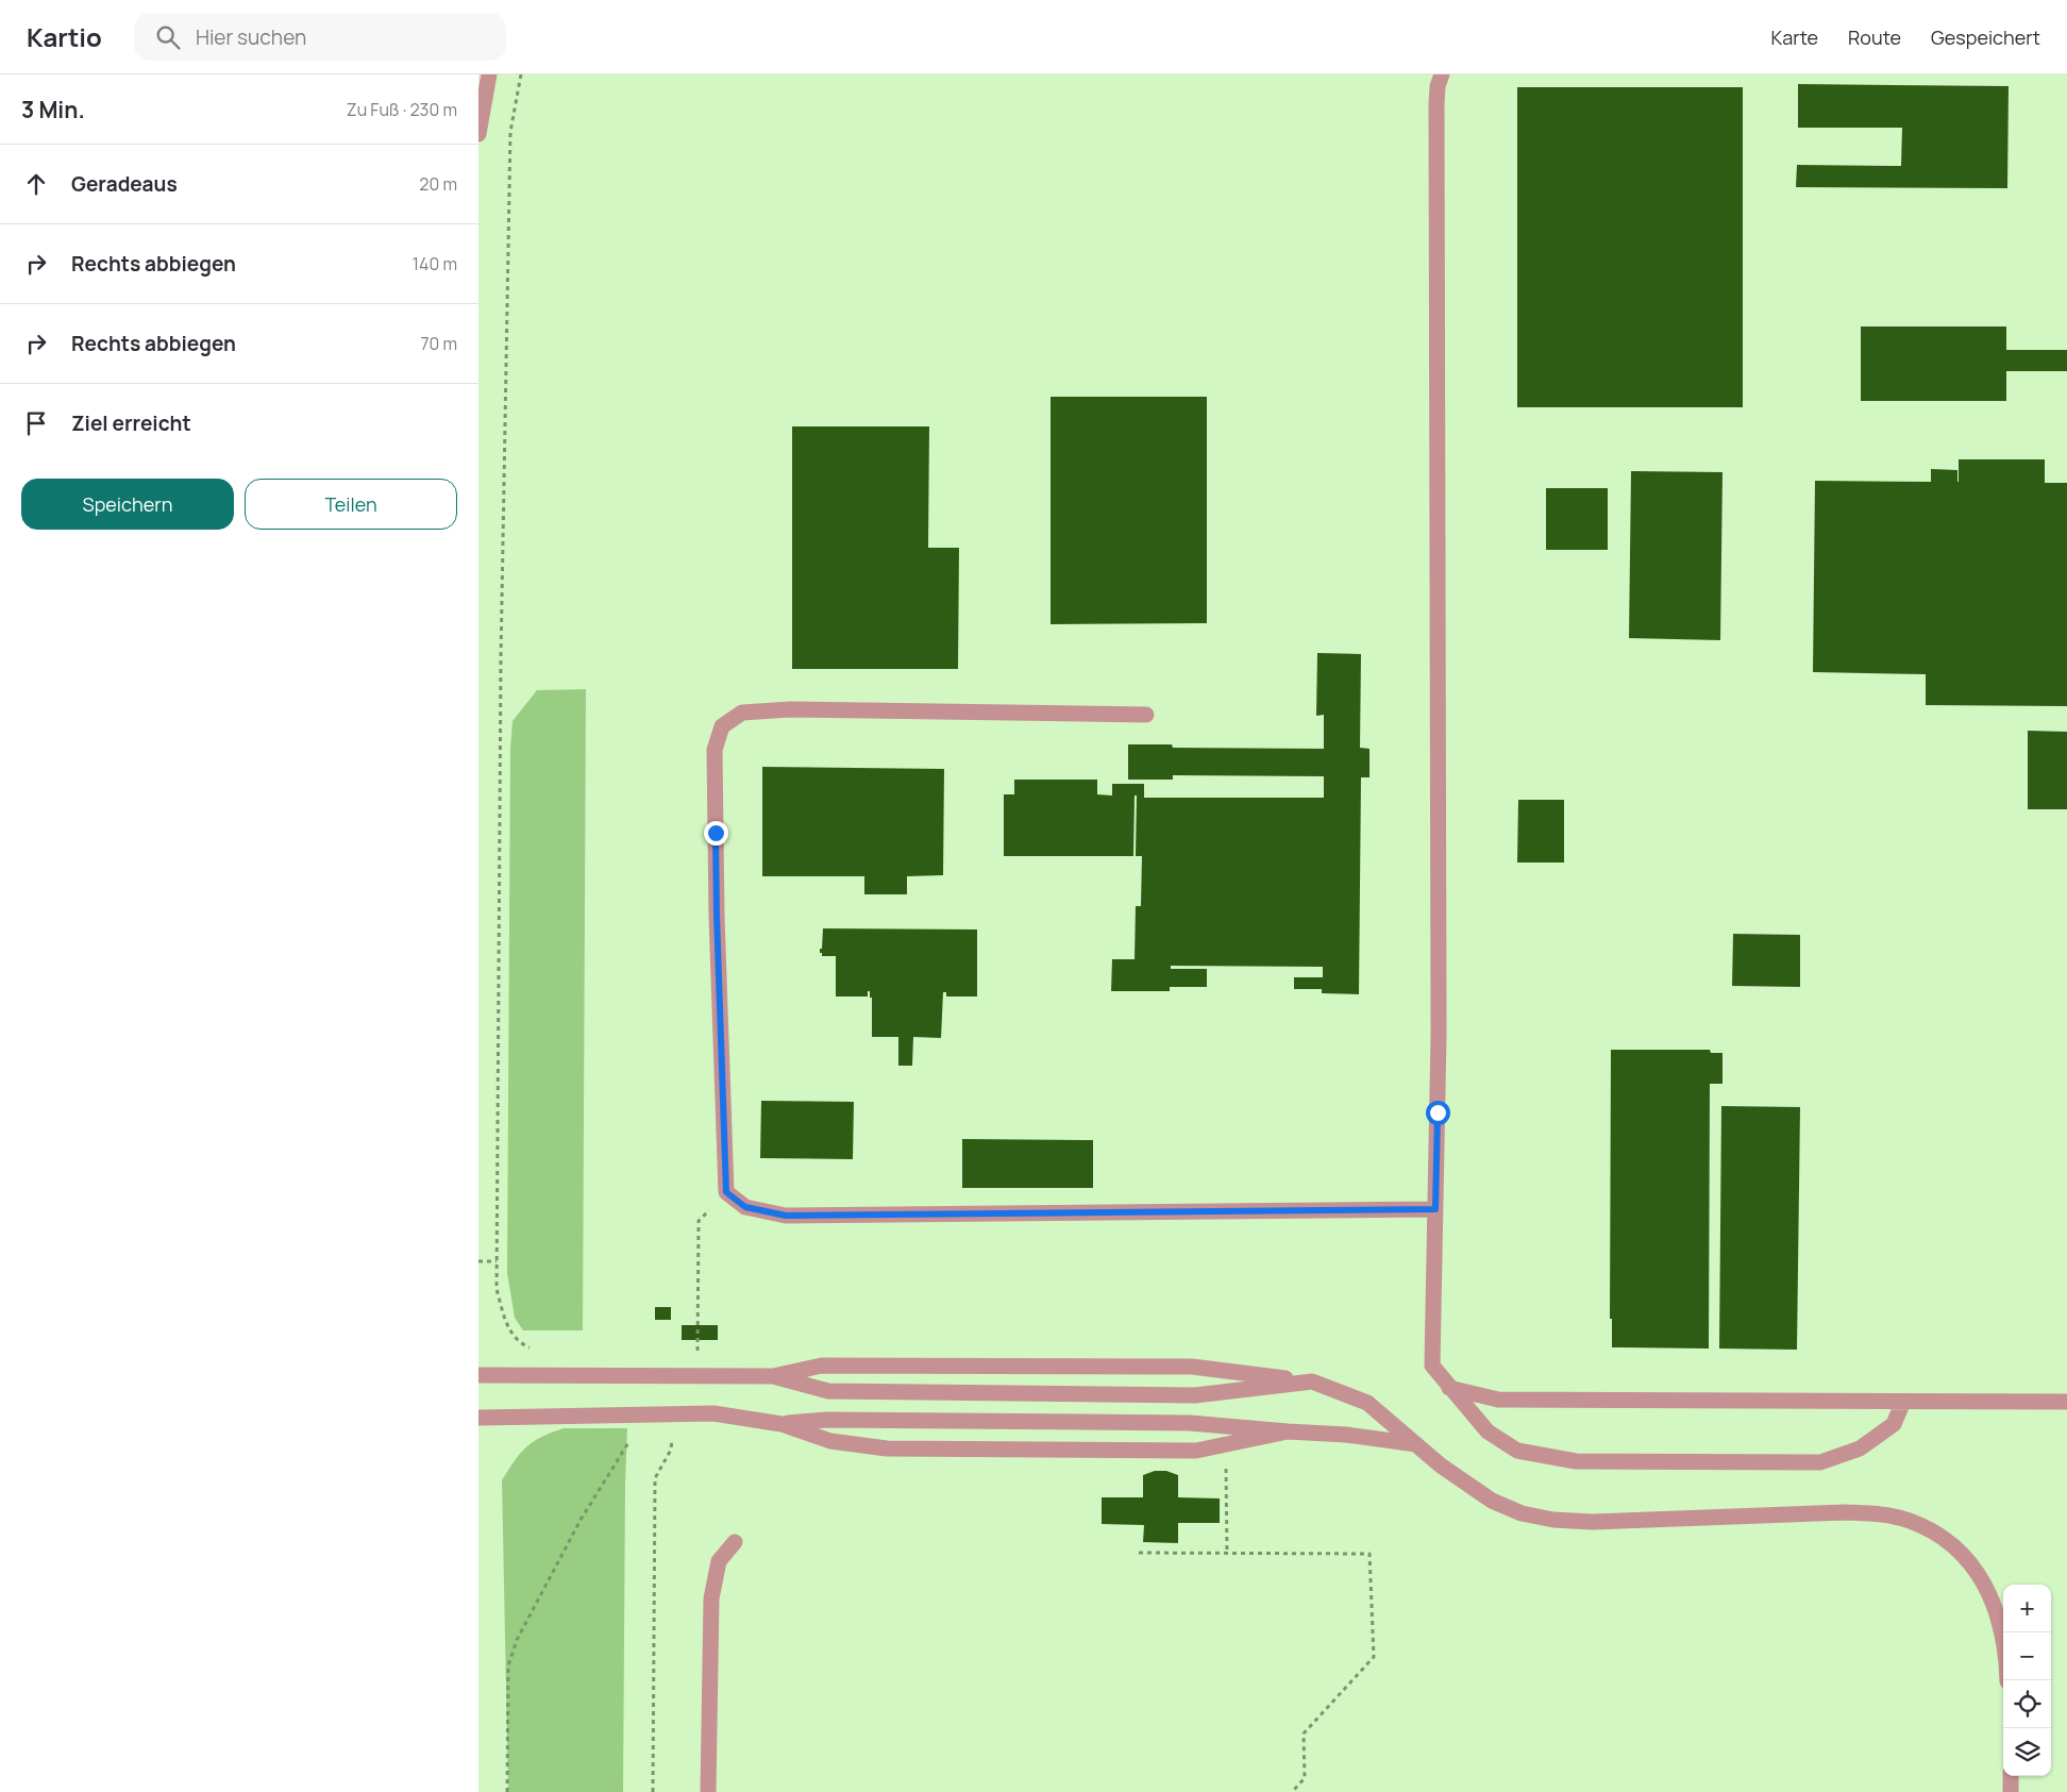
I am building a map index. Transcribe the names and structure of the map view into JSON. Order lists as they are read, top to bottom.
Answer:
{
  "page": {
    "header": "Kartio",
    "search": "Hier suchen",
    "nav": ["Karte", "Route", "Gespeichert"],
    "heading": ["3 Min.", "Zu Fuß · 230 m"],
    "list": [
      ["Geradeaus", "20 m"],
      ["Rechts abbiegen", "140 m"],
      ["Rechts abbiegen", "70 m"],
      "Ziel erreicht"
    ],
    "buttons": ["Speichern", "Teilen"],
    "map_buttons": ["+", "−"]
  }
}
